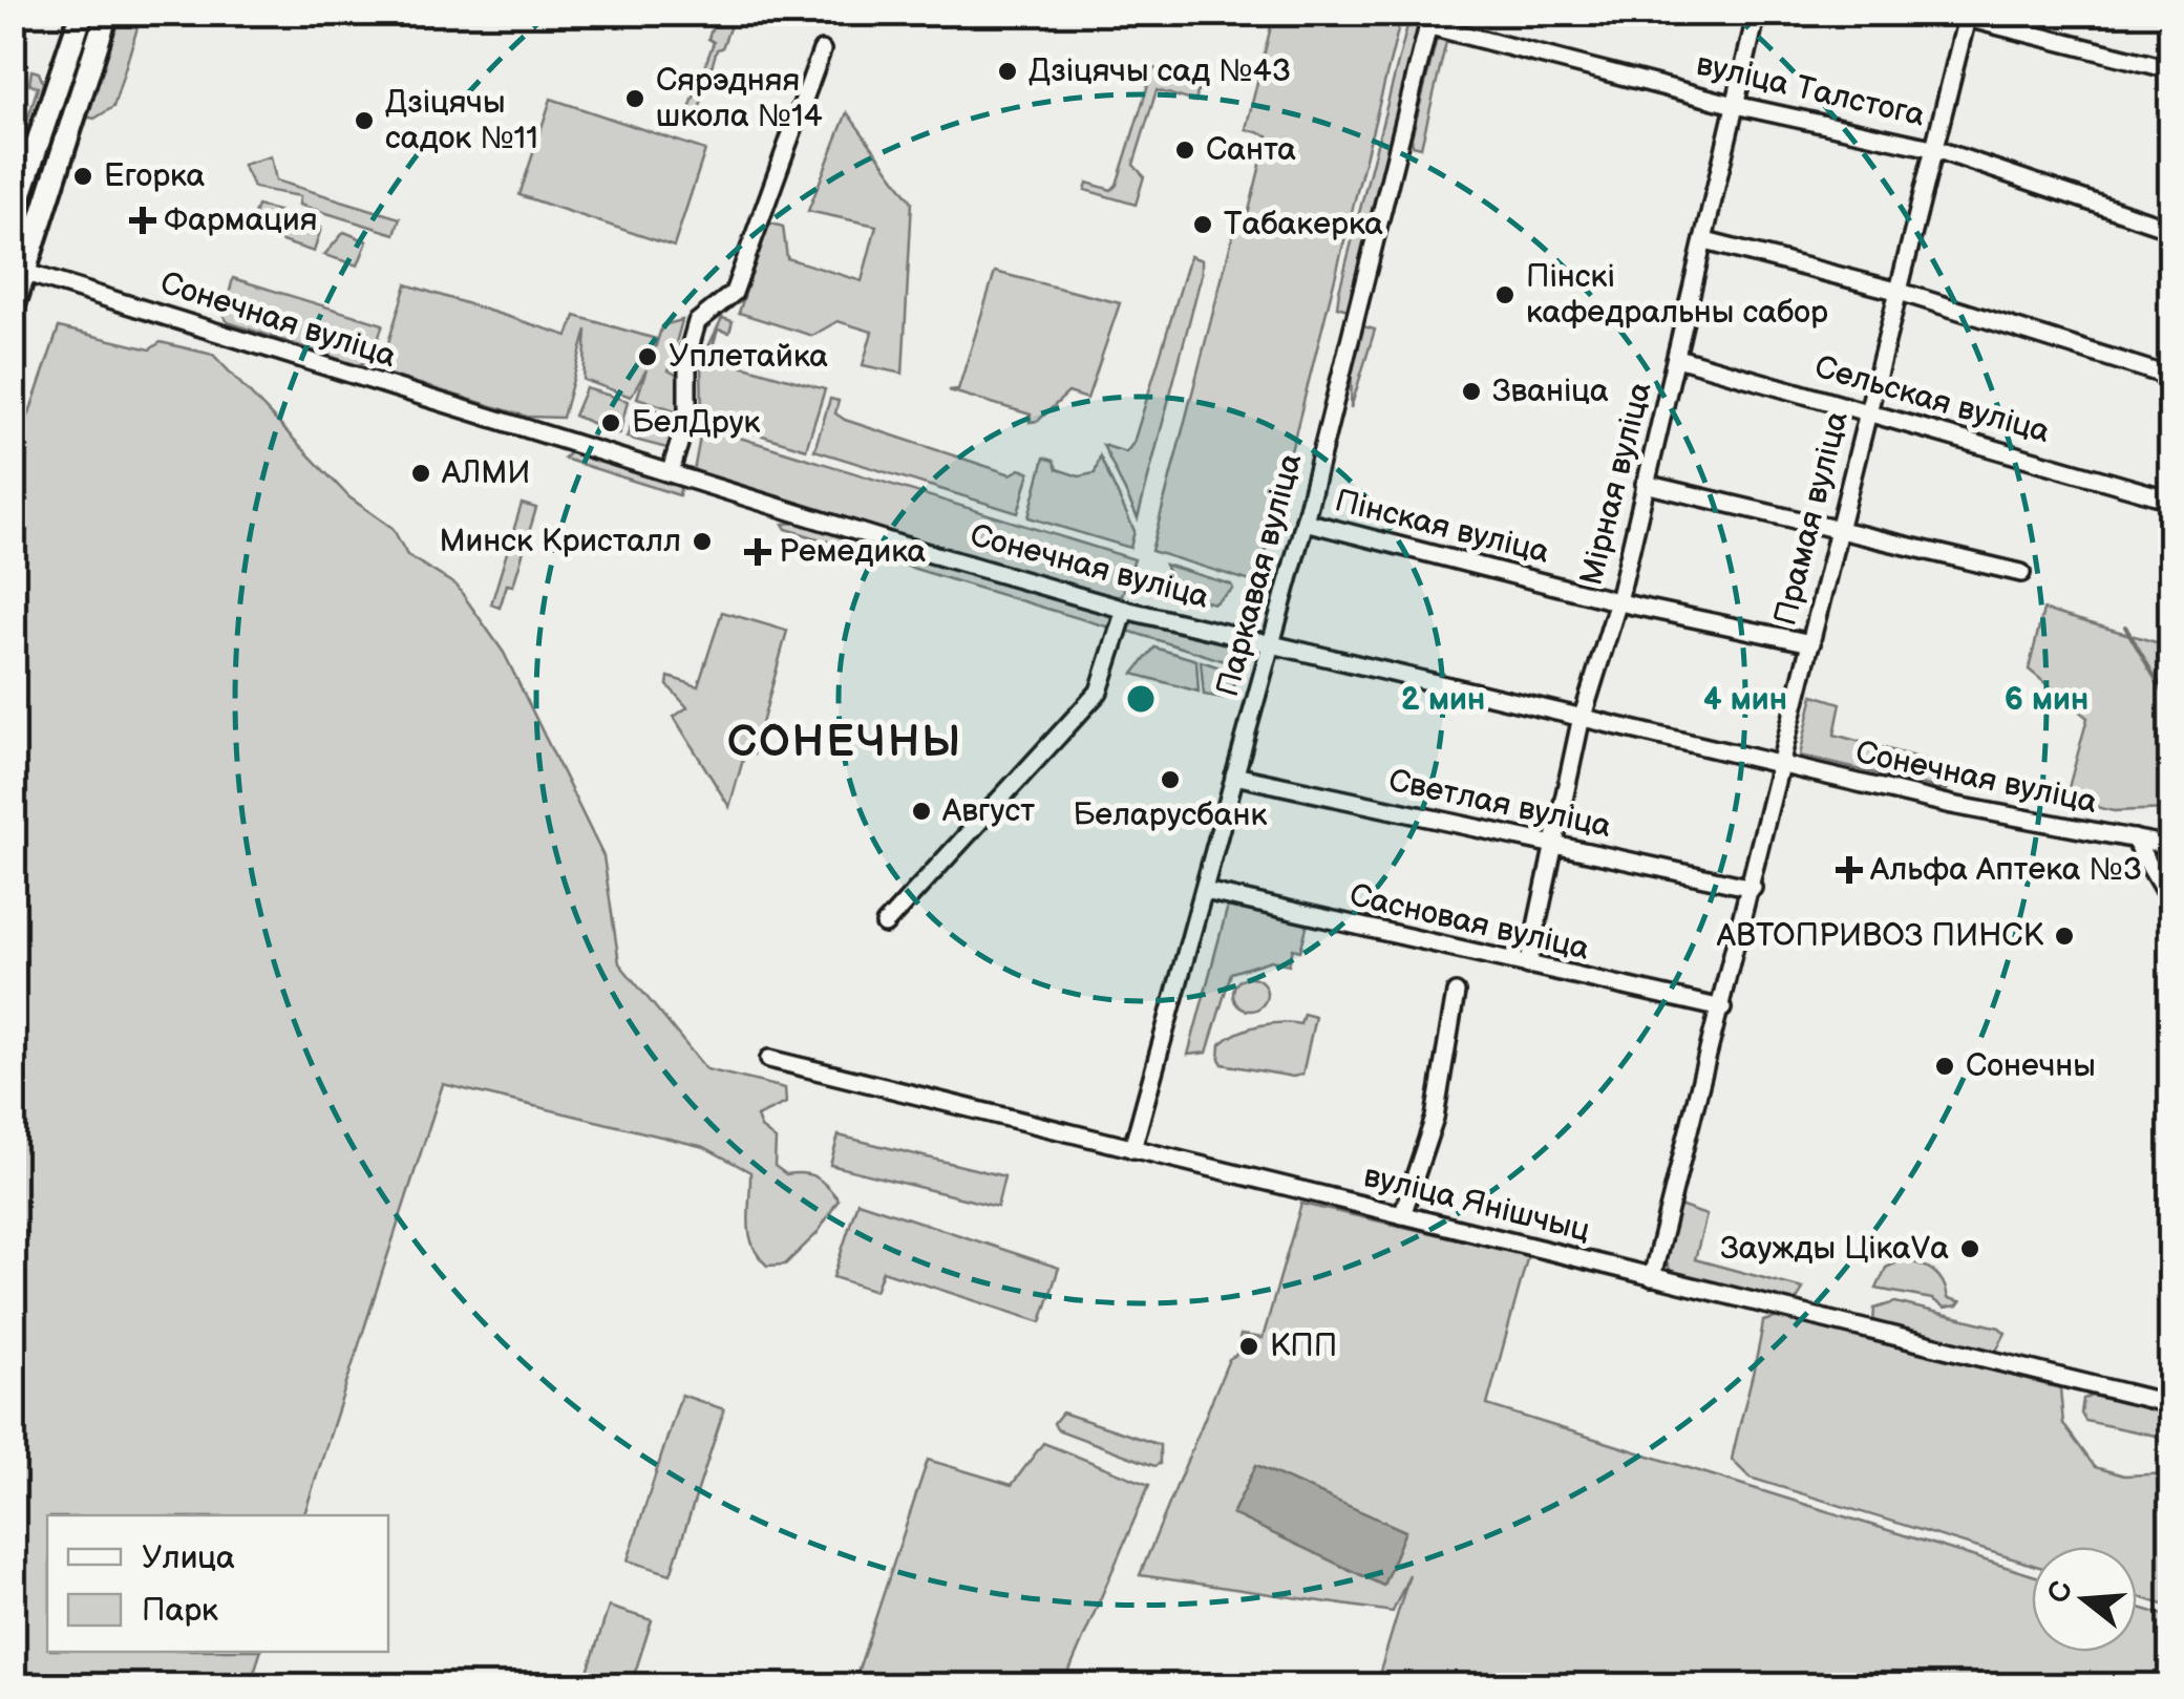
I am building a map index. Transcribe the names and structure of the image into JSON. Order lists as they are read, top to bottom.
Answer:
{
  "streets": {
    "street": [
      "вуліца Талстога",
      "Сонечная вуліца",
      "Сельская вуліца",
      "Мірная вуліца",
      "Прамая вуліца",
      "Пінская вуліца",
      "Паркавая вуліца",
      "Светлая вуліца",
      "Сасновая вуліца",
      "вуліца Янішчыц"
    ]
  },
  "crossings": [
    ["вуліца Талстога", "Мірная вуліца"],
    ["вуліца Талстога", "Прамая вуліца"],
    ["вуліца Талстога", "Паркавая вуліца"],
    ["Сонечная вуліца", "Мірная вуліца"],
    ["Сонечная вуліца", "Прамая вуліца"],
    ["Сонечная вуліца", "Паркавая вуліца"],
    ["Сельская вуліца", "Мірная вуліца"],
    ["Сельская вуліца", "Прамая вуліца"],
    ["Мірная вуліца", "Пінская вуліца"],
    ["Мірная вуліца", "Светлая вуліца"],
    ["Мірная вуліца", "Сасновая вуліца"],
    ["Прамая вуліца", "Пінская вуліца"],
    ["Прамая вуліца", "Светлая вуліца"],
    ["Прамая вуліца", "Сасновая вуліца"],
    ["Прамая вуліца", "вуліца Янішчыц"],
    ["Пінская вуліца", "Паркавая вуліца"],
    ["Паркавая вуліца", "Светлая вуліца"],
    ["Паркавая вуліца", "Сасновая вуліца"],
    ["Паркавая вуліца", "вуліца Янішчыц"]
  ],
  "districts": ["СОНЕЧНЫ"],
  "places": {
    "other": [
      "Дзіцячы сад №43",
      "Сярэдняя школа №14",
      "Дзіцячы садок №11",
      "Санта",
      "Егорка",
      "Табакерка",
      "Пінскі кафедральны сабор",
      "Уплетайка",
      "Званіца",
      "БелДрук",
      "АЛМИ",
      "Минск Кристалл",
      "Беларусбанк",
      "Август",
      "АВТОПРИВОЗ ПИНСК",
      "Сонечны",
      "Заужды ЦікаVа",
      "КПП"
    ],
    "health": ["Фармация", "Ремедика", "Альфа Аптека №3"]
  },
  "legend": ["Улица", "Парк"],
  "north": "left",
  "rings": ["2 мин", "4 мин", "6 мин"]
}
